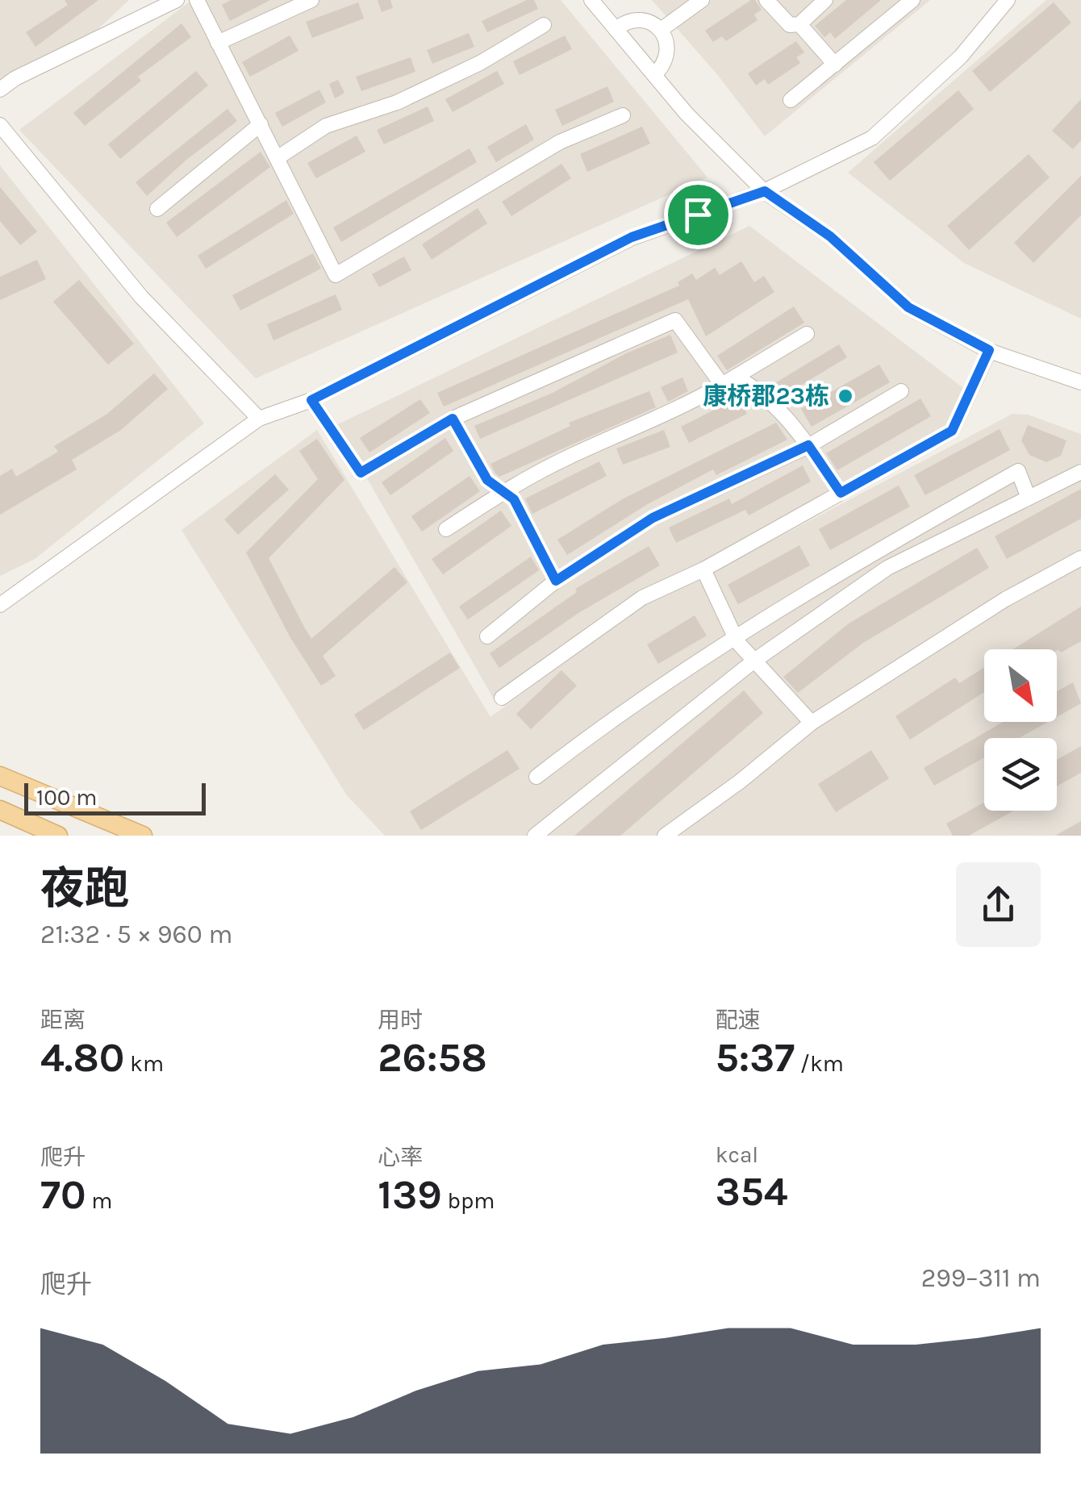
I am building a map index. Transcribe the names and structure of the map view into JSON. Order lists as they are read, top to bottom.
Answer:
{
  "places": ["康桥郡23栋"],
  "scale_bar": "100 m",
  "north": "bottom right",
  "page": {
    "scale": "100 m",
    "heading": ["夜跑", "21:32 · 5 × 960 m"],
    "stats": [
      ["距离", "4.80 km"],
      ["用时", "26:58"],
      ["配速", "5:37 /km"],
      ["爬升", "70 m"],
      ["心率", "139 bpm"],
      ["kcal", "354"]
    ],
    "chart": ["爬升", "299–311 m"]
  }
}
